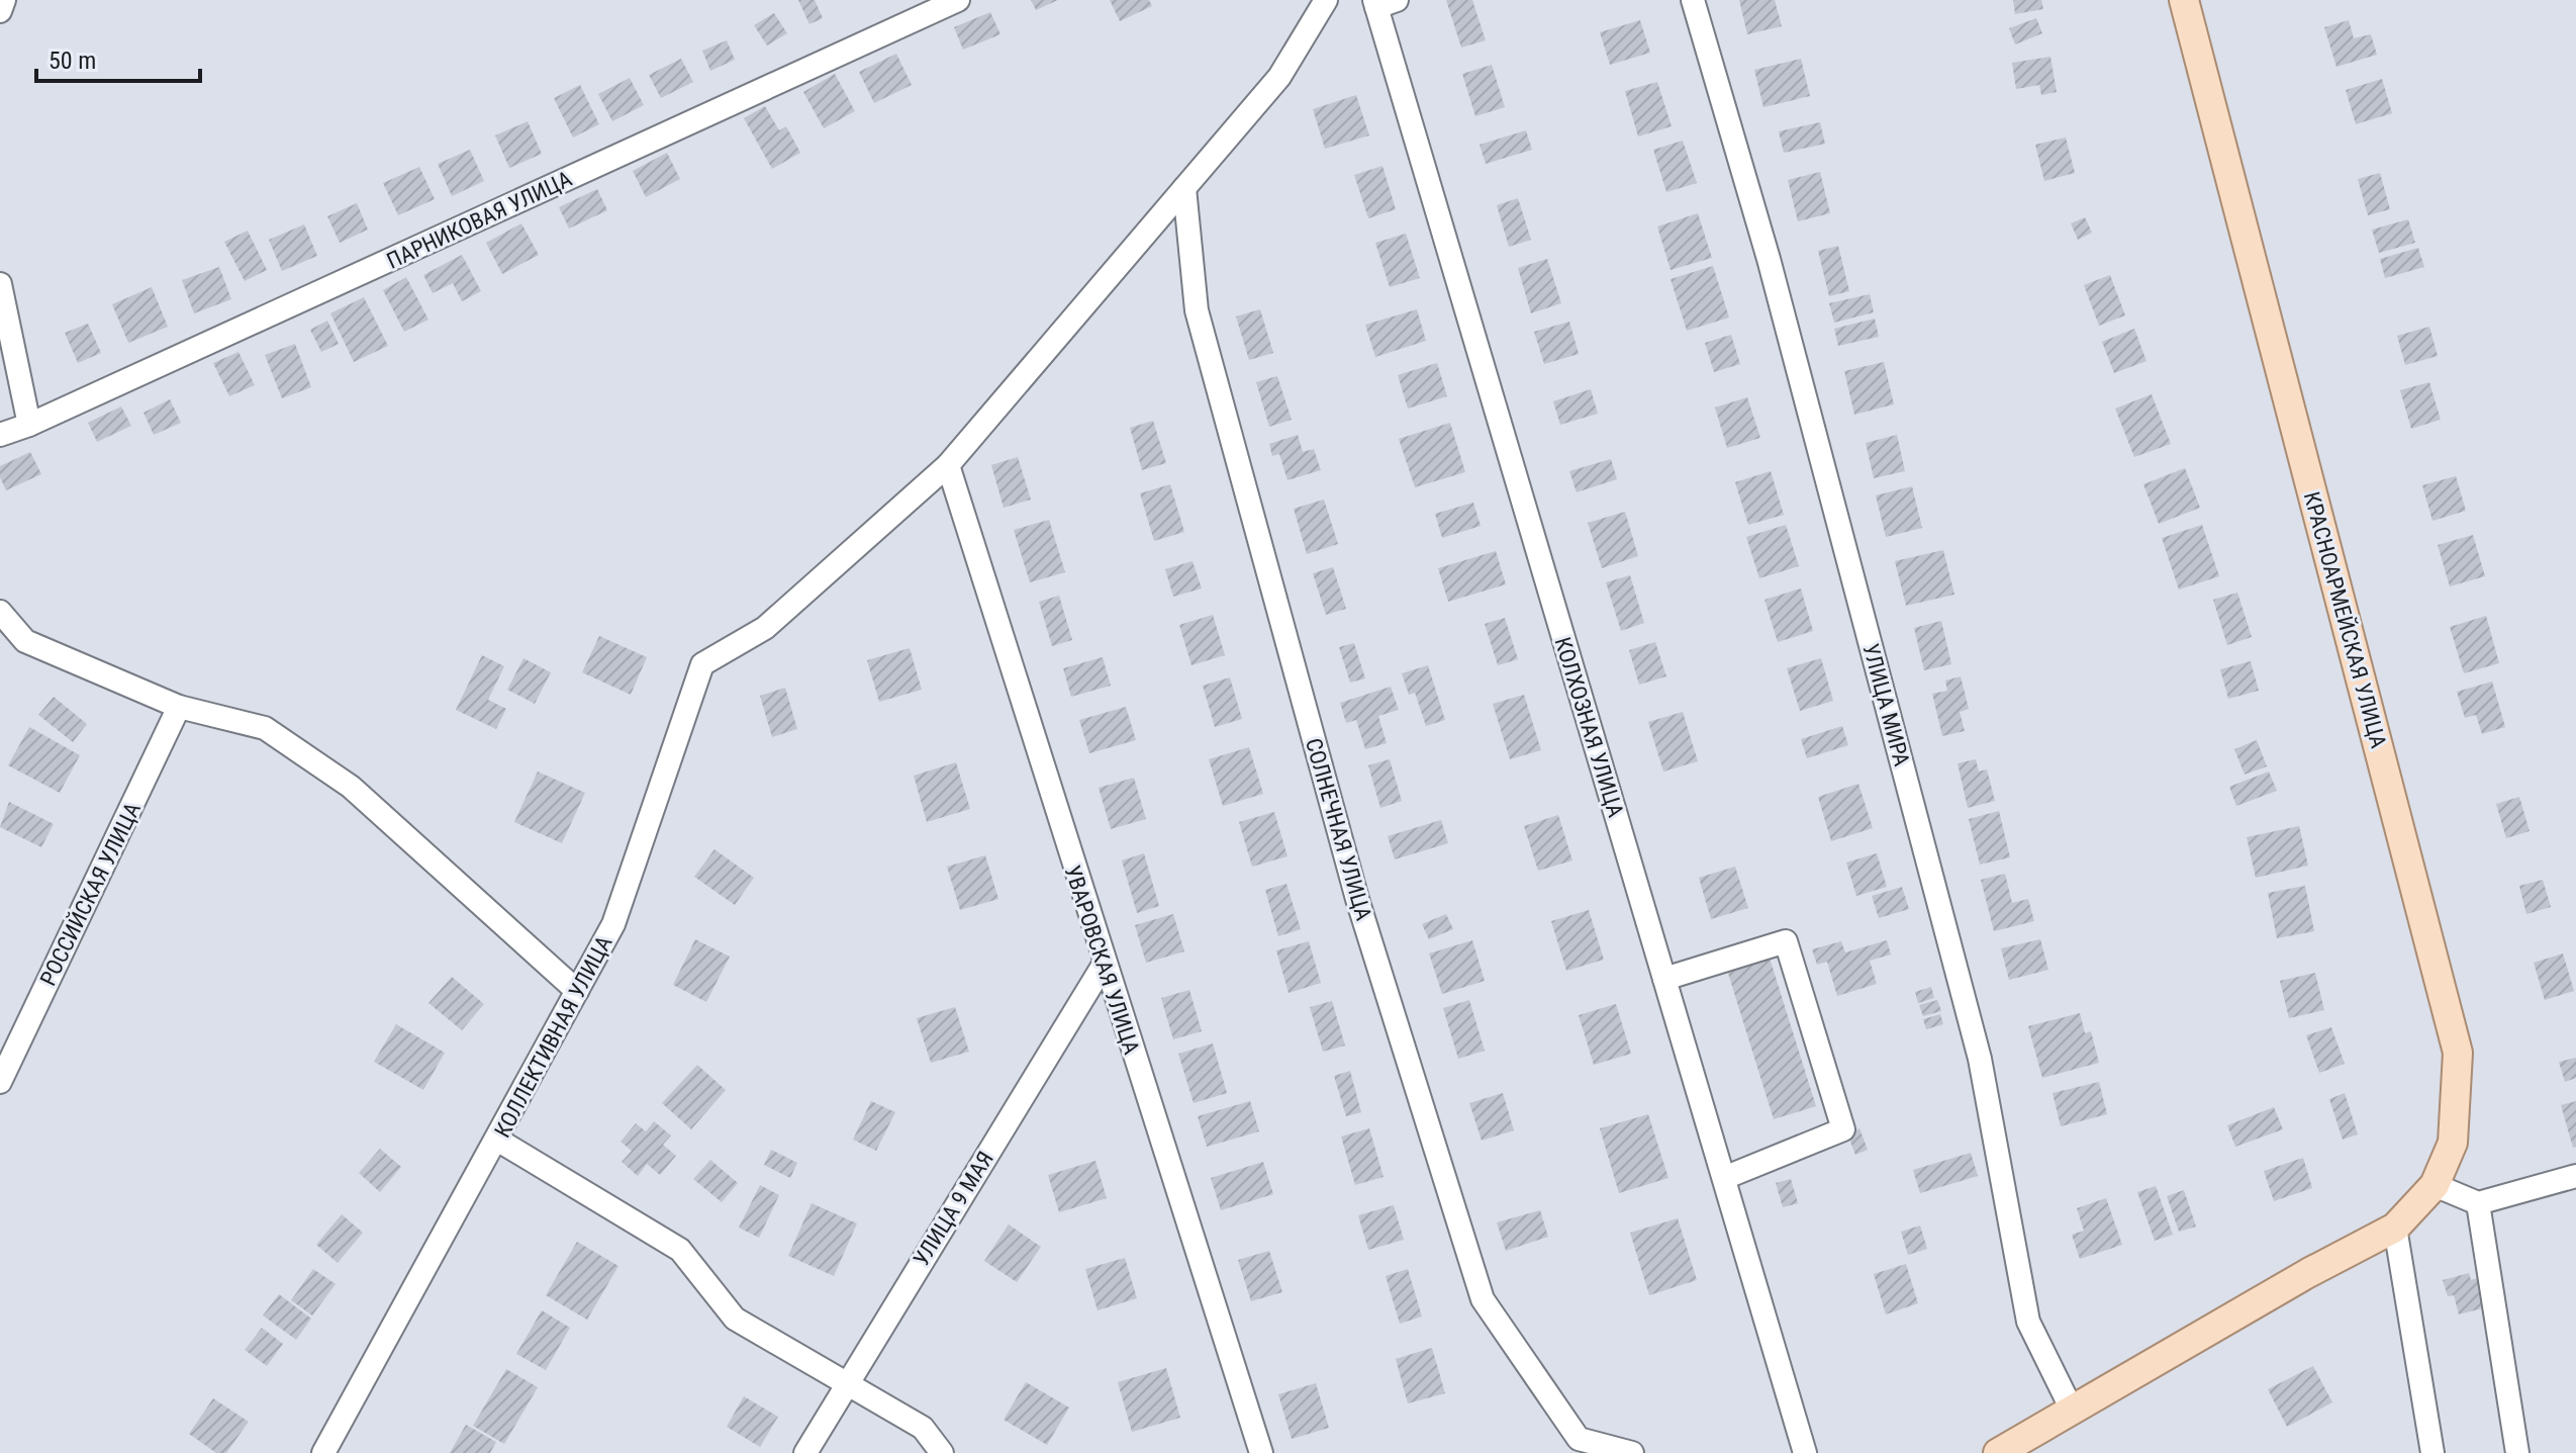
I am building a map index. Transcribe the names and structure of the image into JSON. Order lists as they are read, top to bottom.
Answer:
{
  "streets": {
    "main road": ["КРАСНОАРМЕЙСКАЯ УЛИЦА"],
    "street": [
      "ПАРНИКОВАЯ УЛИЦА",
      "УЛИЦА МИРА",
      "КОЛХОЗНАЯ УЛИЦА",
      "СОЛНЕЧНАЯ УЛИЦА",
      "РОССИЙСКАЯ УЛИЦА",
      "УВАРОВСКАЯ УЛИЦА",
      "КОЛЛЕКТИВНАЯ УЛИЦА",
      "УЛИЦА 9 МАЯ"
    ]
  },
  "crossings": [
    ["КРАСНОАРМЕЙСКАЯ УЛИЦА", "УЛИЦА МИРА"],
    ["СОЛНЕЧНАЯ УЛИЦА", "КОЛЛЕКТИВНАЯ УЛИЦА"],
    ["УВАРОВСКАЯ УЛИЦА", "КОЛЛЕКТИВНАЯ УЛИЦА"],
    ["УВАРОВСКАЯ УЛИЦА", "УЛИЦА 9 МАЯ"]
  ],
  "scale_bar": "50 m"
}
